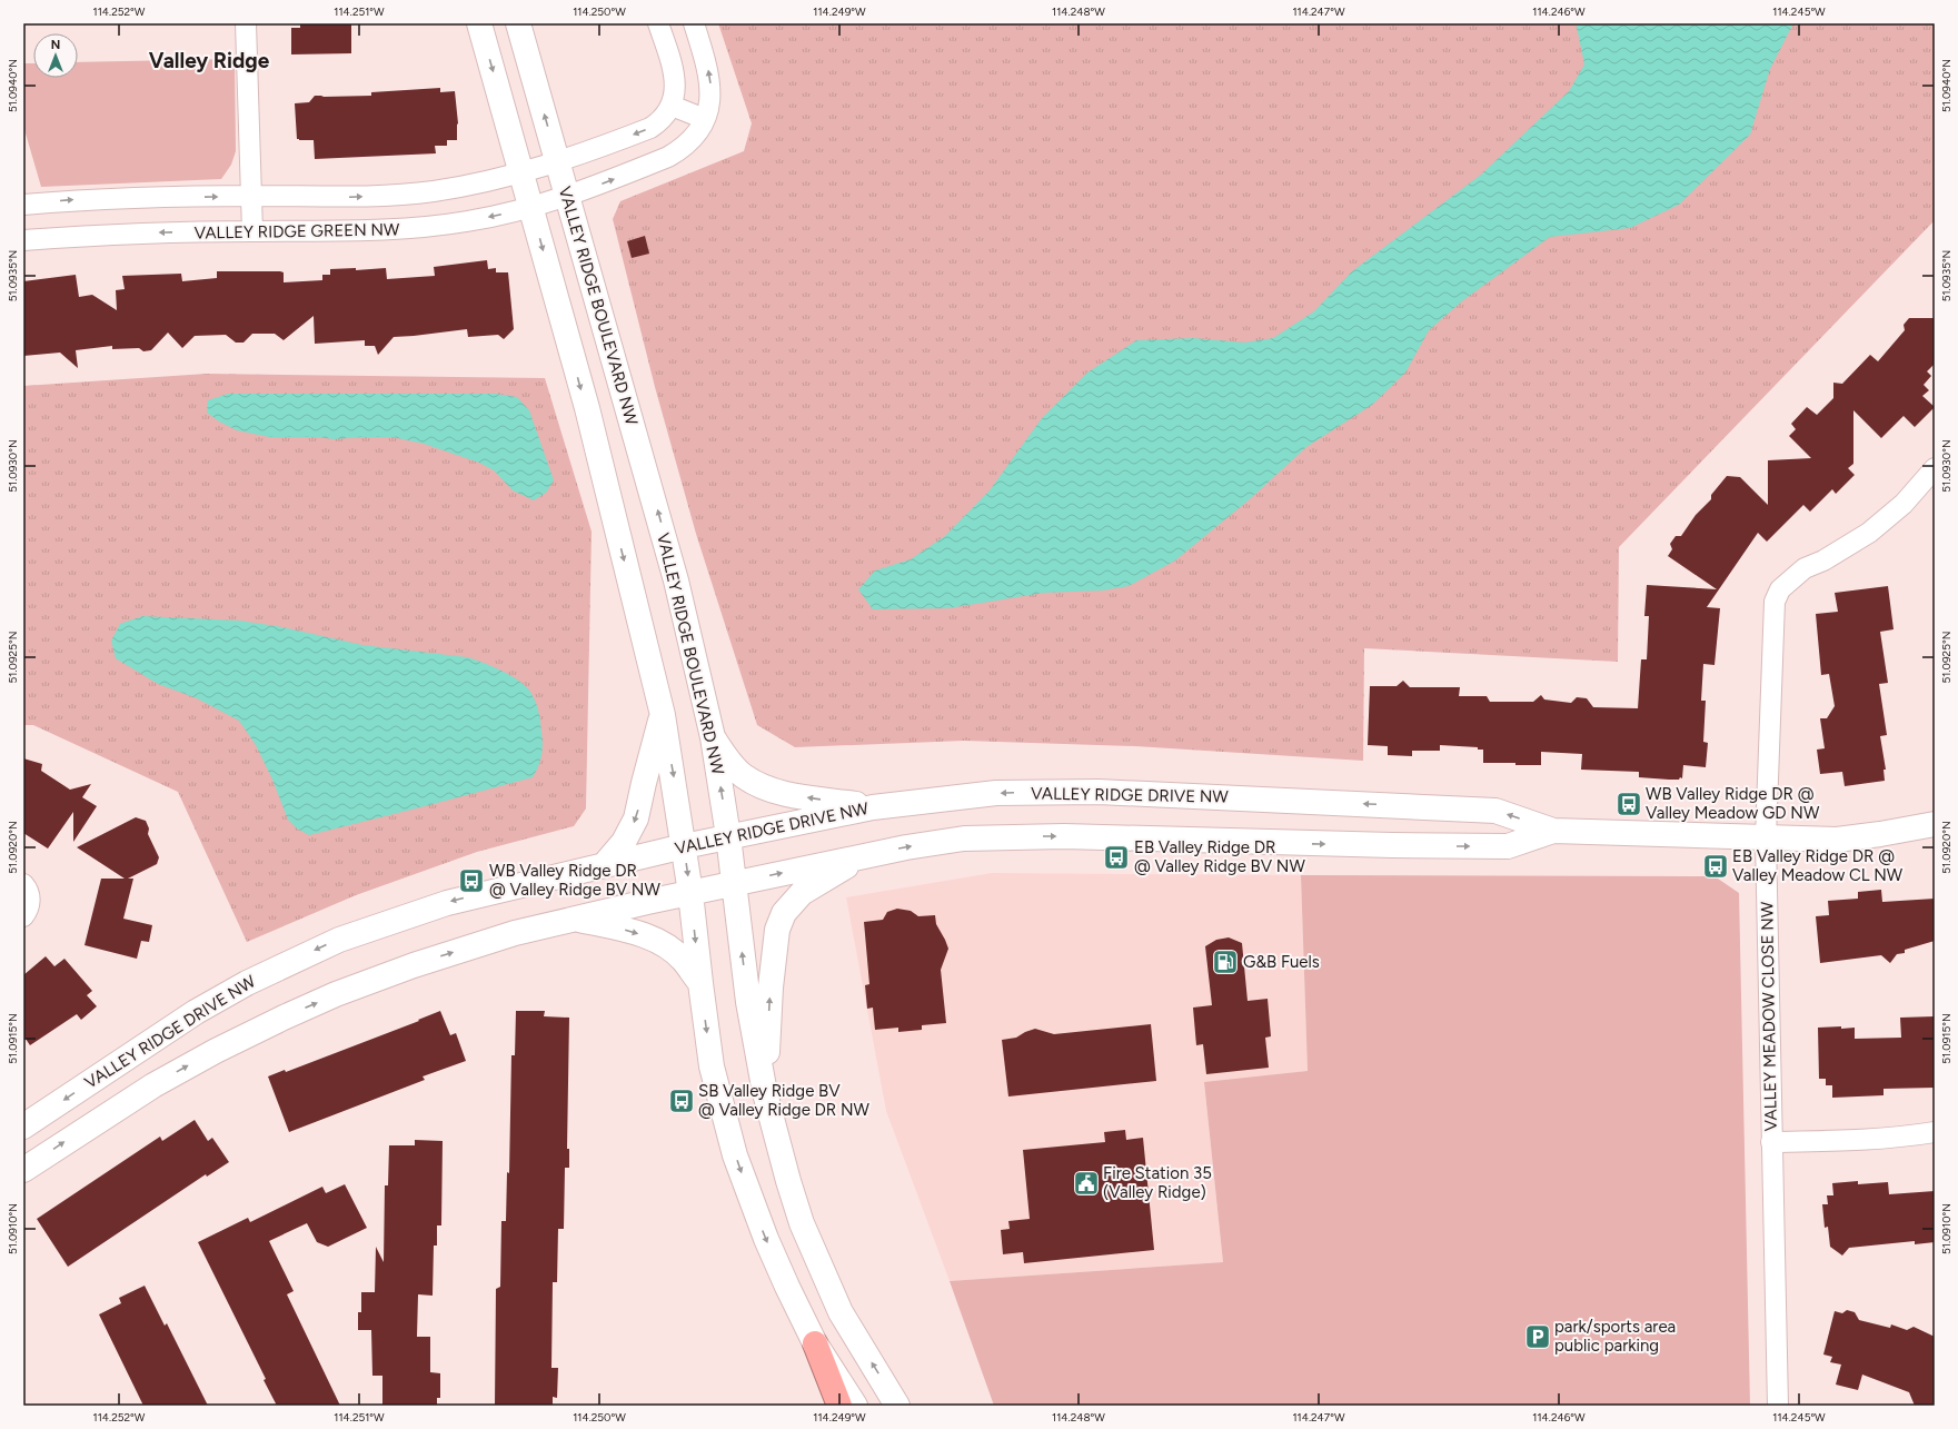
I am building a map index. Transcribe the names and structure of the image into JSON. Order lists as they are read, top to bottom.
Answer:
{
  "streets": {
    "street": [
      "VALLEY RIDGE GREEN NW",
      "VALLEY RIDGE BOULEVARD NW",
      "VALLEY RIDGE DRIVE NW",
      "VALLEY MEADOW CLOSE NW"
    ]
  },
  "crossings": [
    ["VALLEY RIDGE GREEN NW", "VALLEY RIDGE BOULEVARD NW"],
    ["VALLEY RIDGE BOULEVARD NW", "VALLEY RIDGE DRIVE NW"],
    ["VALLEY RIDGE DRIVE NW", "VALLEY MEADOW CLOSE NW"]
  ],
  "districts": ["Valley Ridge"],
  "places": {
    "bus stop": [
      "WB Valley Ridge DR @ Valley Meadow GD NW",
      "EB Valley Ridge DR @ Valley Ridge BV NW",
      "EB Valley Ridge DR @ Valley Meadow CL NW",
      "WB Valley Ridge DR @ Valley Ridge BV NW",
      "SB Valley Ridge BV @ Valley Ridge DR NW"
    ],
    "fuel station": ["G&B Fuels"],
    "public building": ["Fire Station 35 (Valley Ridge)"],
    "parking": ["park/sports area public parking"]
  },
  "north": "top",
  "coordinates": [
    "114.252°W",
    "114.251°W",
    "114.250°W",
    "114.249°W",
    "114.248°W",
    "114.247°W",
    "114.246°W",
    "114.245°W",
    "51.0940°N",
    "51.0935°N",
    "51.0930°N",
    "51.0925°N",
    "51.0920°N",
    "51.0915°N",
    "51.0910°N"
  ]
}
